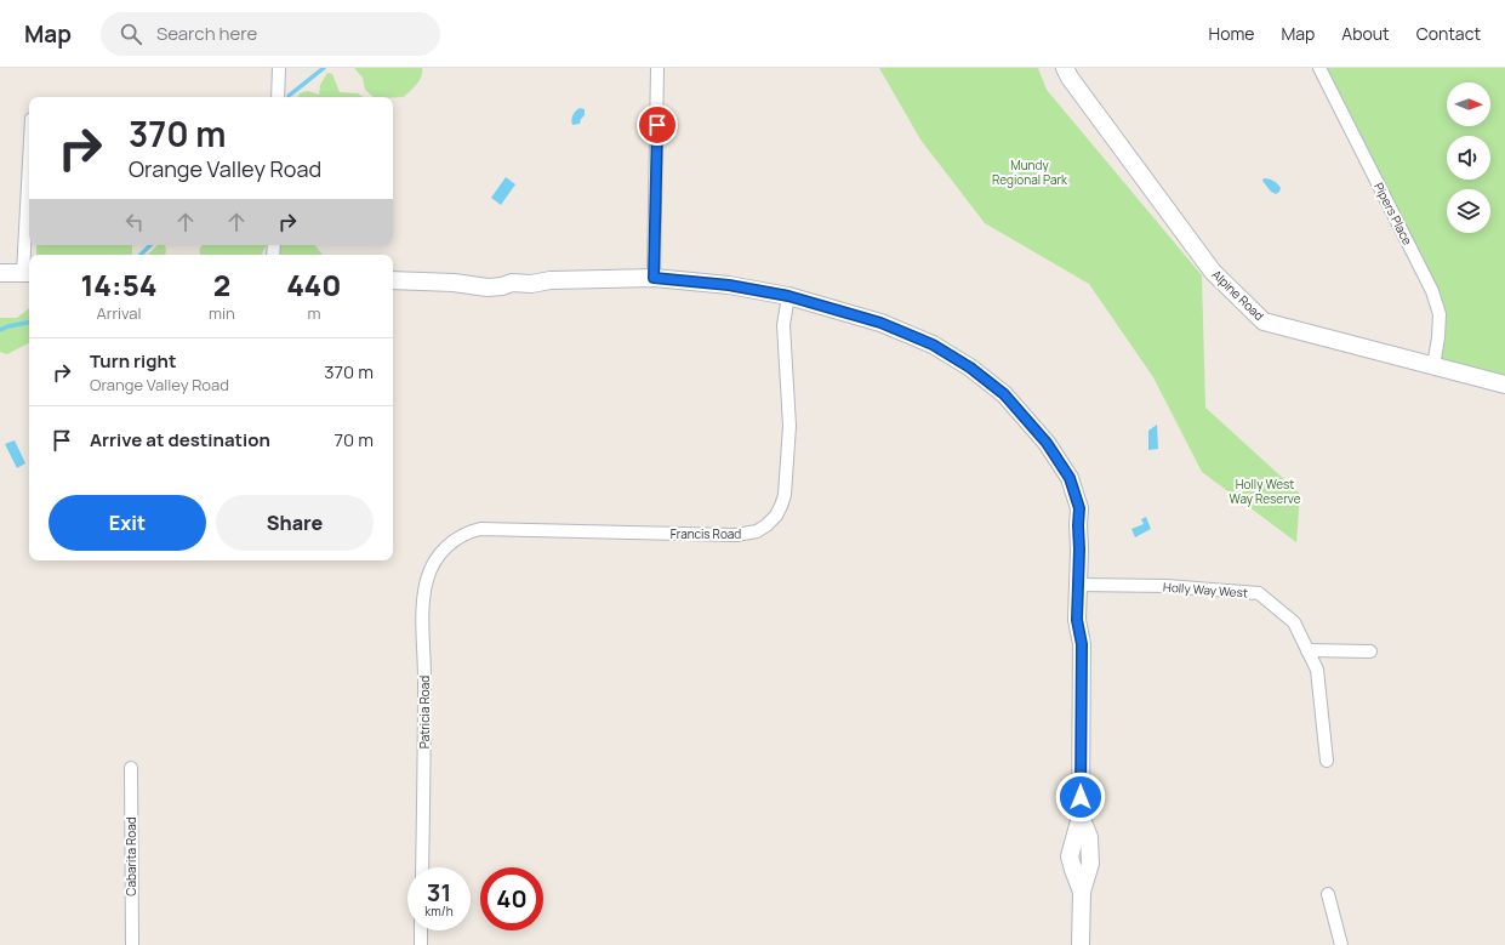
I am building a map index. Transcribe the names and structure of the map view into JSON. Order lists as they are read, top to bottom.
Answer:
{
  "streets": {
    "street": [
      "Pipers Place",
      "Alpine Road",
      "Francis Road",
      "Holly Way West",
      "Patricia Road",
      "Cabarita Road"
    ]
  },
  "crossings": [
    ["Pipers Place", "Alpine Road"],
    ["Francis Road", "Patricia Road"]
  ],
  "parks": ["Mundy Regional Park", "Holly West Way Reserve"],
  "north": "right",
  "page": {
    "header": "Map",
    "search": "Search here",
    "nav": [
      "Home",
      "Map",
      "About",
      "Contact"
    ],
    "turn": ["370 m", "Orange Valley Road"],
    "eta": [
      "14:54",
      "Arrival",
      "2",
      "min",
      "440",
      "m"
    ],
    "list": [
      {
        "name": "Turn right",
        "note": "Orange Valley Road",
        "value": "370 m"
      },
      {
        "name": "Arrive at destination",
        "value": "70 m"
      }
    ],
    "buttons": ["Exit", "Share"],
    "speed": "31 km/h",
    "limit": "40"
  }
}
